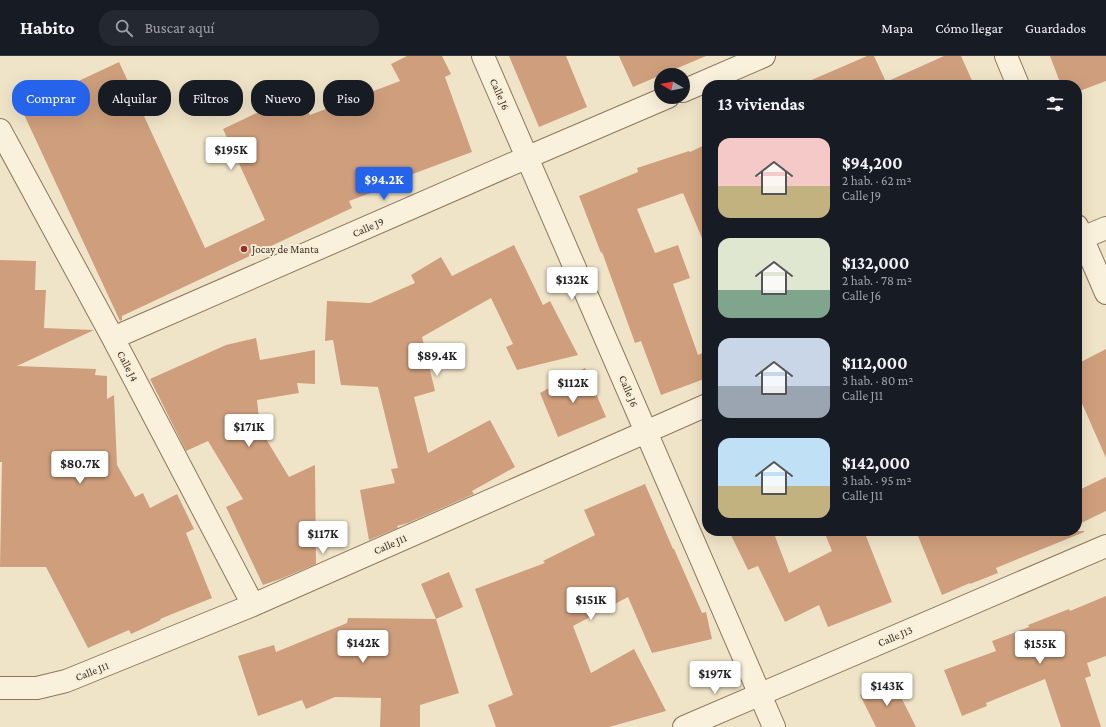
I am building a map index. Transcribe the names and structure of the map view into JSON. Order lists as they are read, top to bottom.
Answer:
{
  "streets": {
    "street": [
      "Calle J6",
      "Calle J9",
      "Calle J4",
      "Calle J11",
      "Calle J13"
    ]
  },
  "crossings": [
    ["Calle J6", "Calle J9"],
    ["Calle J6", "Calle J11"],
    ["Calle J6", "Calle J13"],
    ["Calle J9", "Calle J4"],
    ["Calle J4", "Calle J11"]
  ],
  "places": ["Jocay de Manta"],
  "north": "left",
  "page": {
    "header": "Habito",
    "search": "Buscar aquí",
    "nav": ["Mapa", "Cómo llegar", "Guardados"],
    "chip": [
      "Comprar",
      "Alquilar",
      "Filtros",
      "Nuevo",
      "Piso"
    ],
    "heading": "13 viviendas",
    "list": [
      {
        "name": "$94,200",
        "note": "2 hab. · 62 m² · Calle J9"
      },
      {
        "name": "$132,000",
        "note": "2 hab. · 78 m² · Calle J6"
      },
      {
        "name": "$112,000",
        "note": "3 hab. · 80 m² · Calle J11"
      },
      {
        "name": "$142,000",
        "note": "3 hab. · 95 m² · Calle J11"
      }
    ],
    "price": [
      "$195K",
      "$94.2K",
      "$132K",
      "$89.4K",
      "$112K",
      "$171K",
      "$80.7K",
      "$117K",
      "$151K",
      "$142K",
      "$155K",
      "$197K",
      "$143K"
    ]
  }
}
